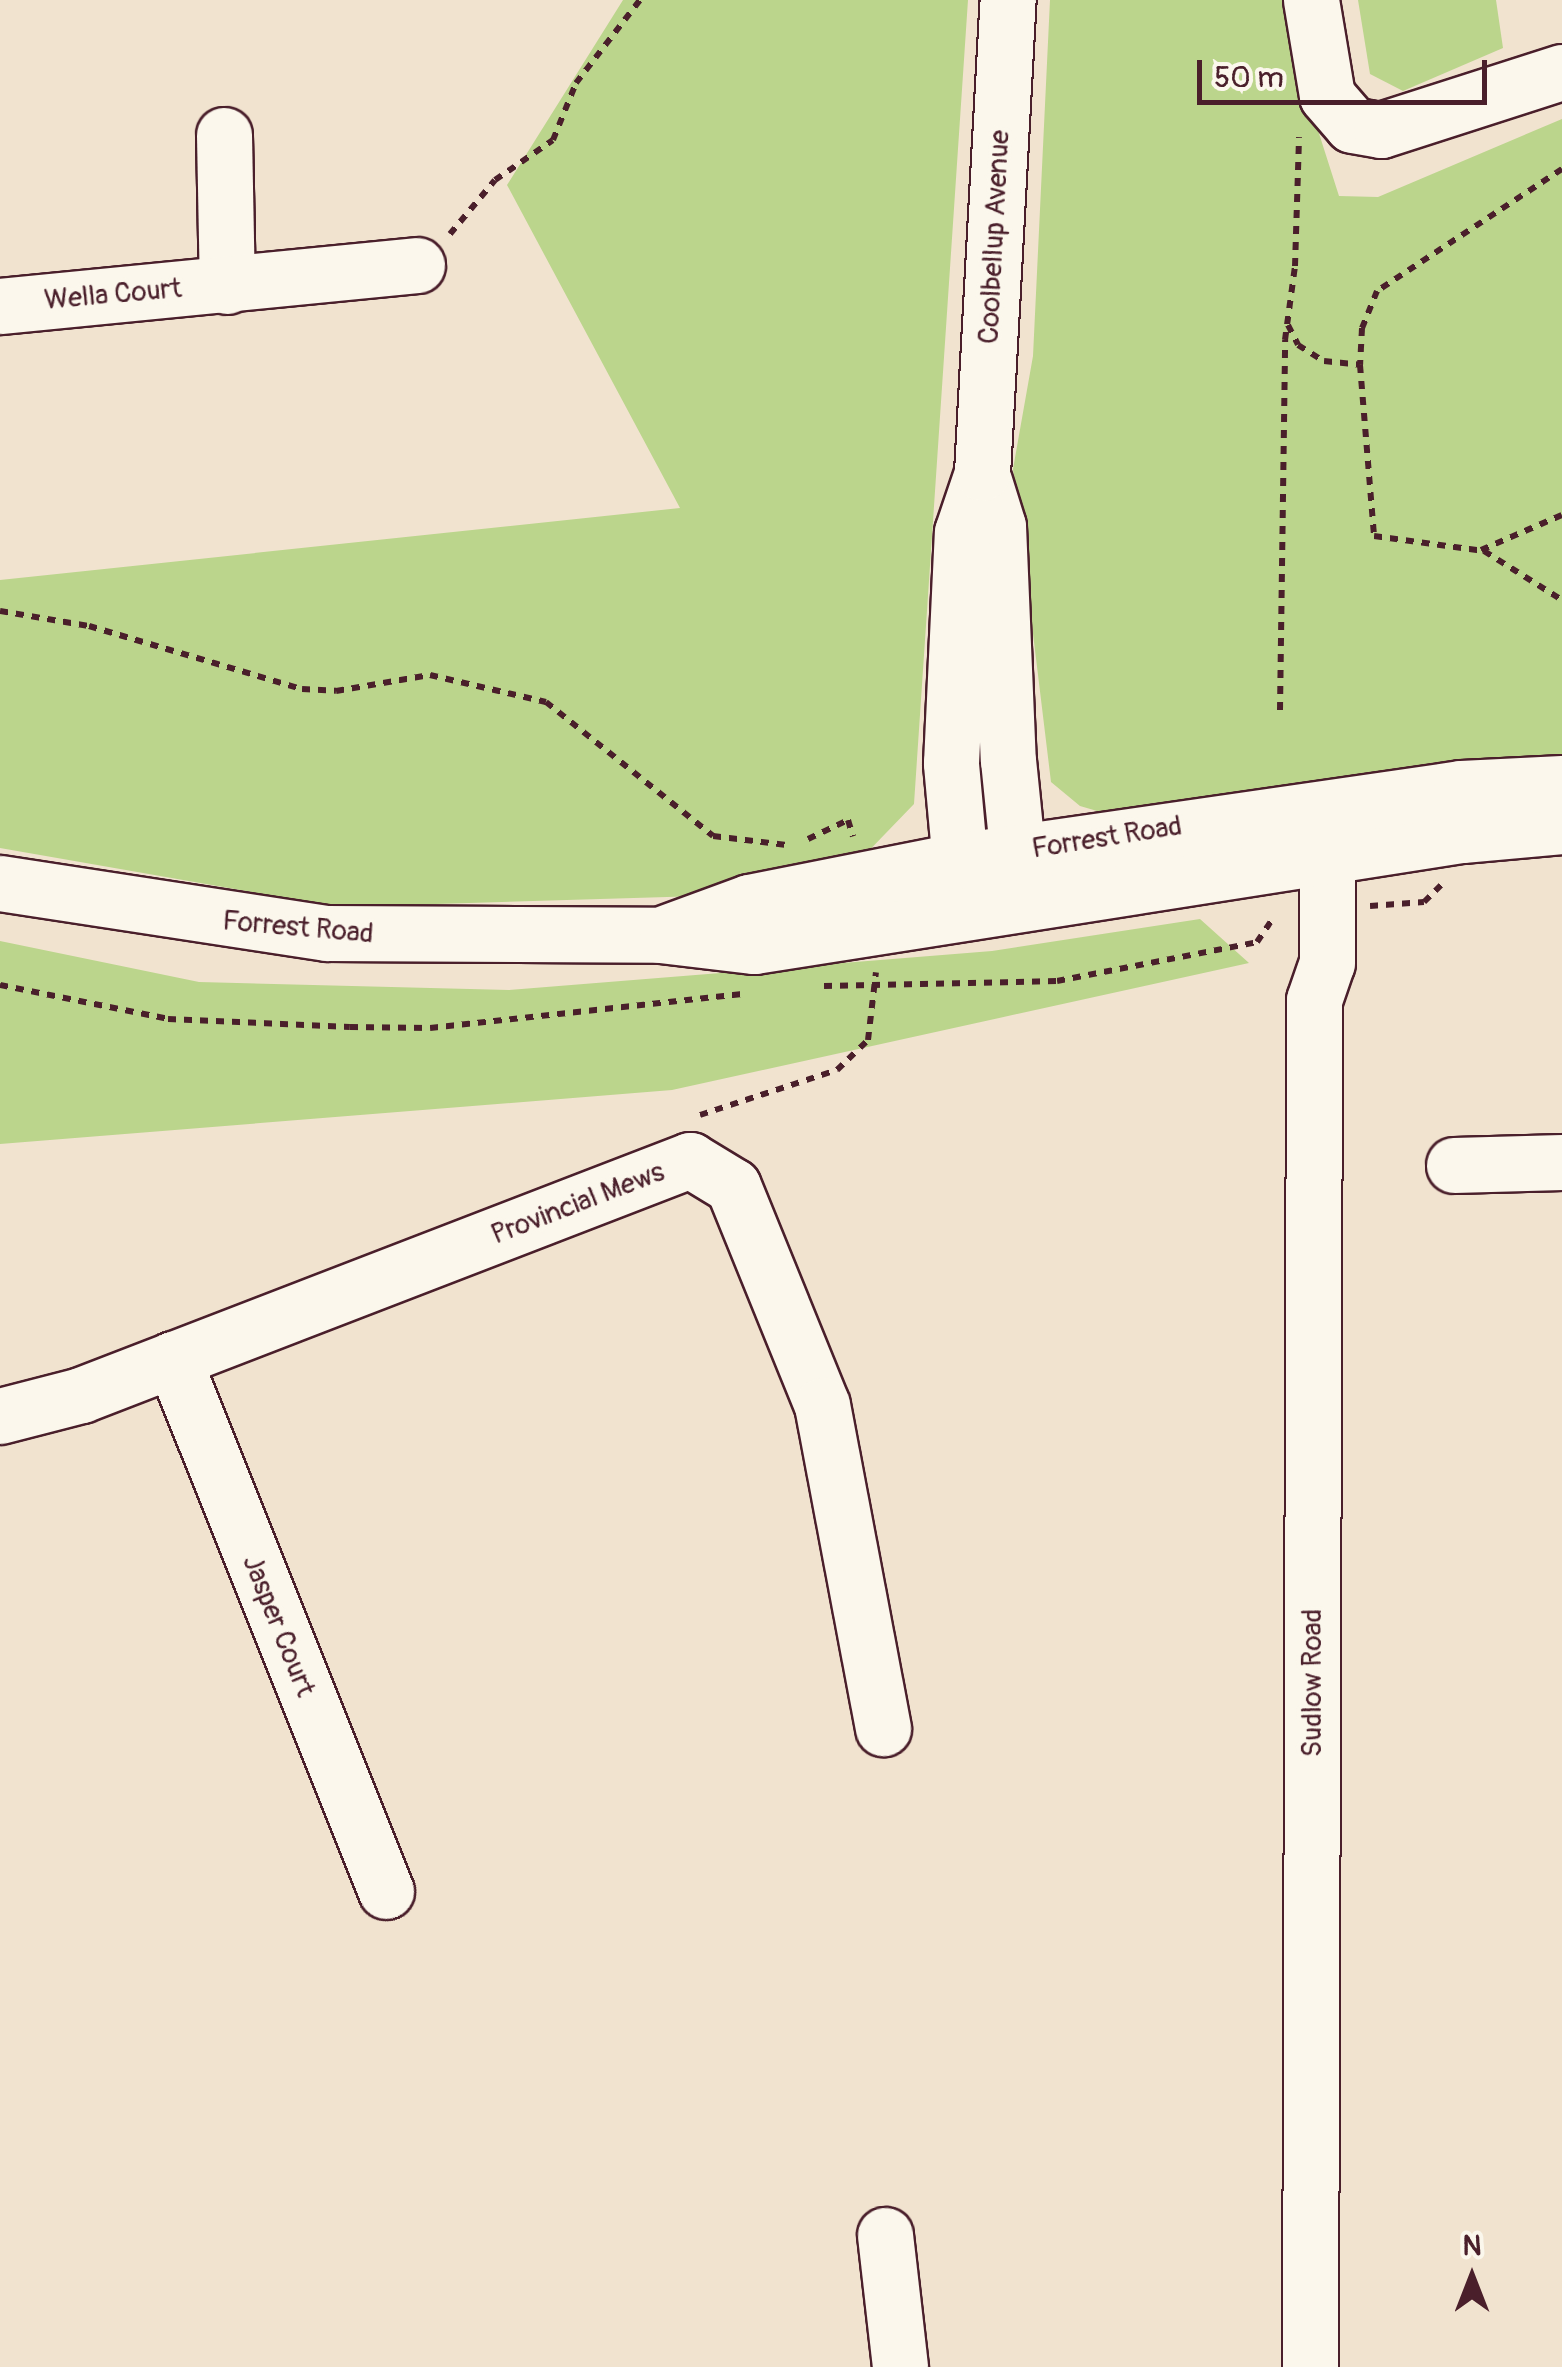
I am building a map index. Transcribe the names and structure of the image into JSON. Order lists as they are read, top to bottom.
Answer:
{
  "streets": {
    "street": [
      "Coolbellup Avenue",
      "Wella Court",
      "Forrest Road",
      "Provincial Mews",
      "Jasper Court",
      "Sudlow Road"
    ]
  },
  "crossings": [
    ["Coolbellup Avenue", "Forrest Road"],
    ["Forrest Road", "Sudlow Road"],
    ["Provincial Mews", "Jasper Court"]
  ],
  "scale_bar": "50 m",
  "north": "top"
}
